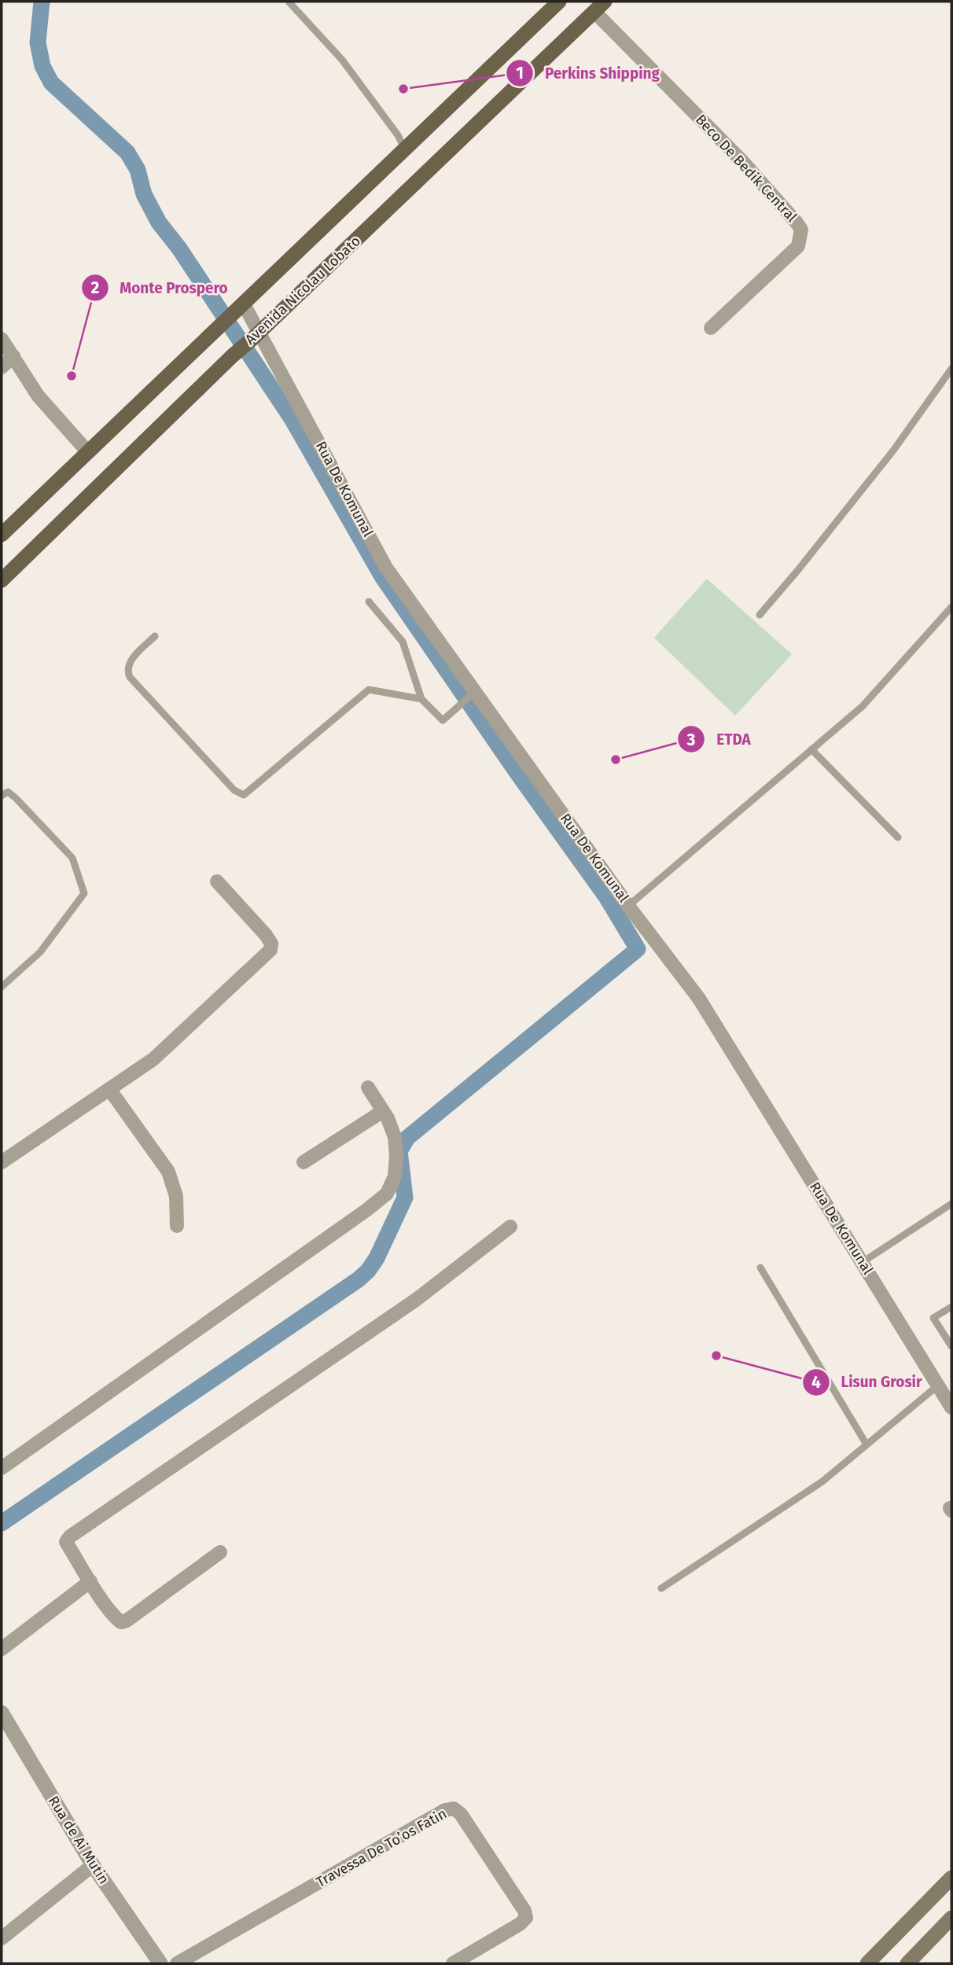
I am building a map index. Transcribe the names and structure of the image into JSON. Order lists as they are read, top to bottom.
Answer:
{
  "streets": {
    "main road": ["Avenida Nicolau Lobato"],
    "street": [
      "Beco De Bedik Central",
      "Rua De Komunal",
      "Rua de Ai Mutin",
      "Travessa De To’os Fatin"
    ]
  },
  "crossings": [
    ["Beco De Bedik Central", "Avenida Nicolau Lobato"],
    ["Avenida Nicolau Lobato", "Rua De Komunal"]
  ],
  "places": [
    "Perkins Shipping",
    "Monte Prospero",
    "ETDA",
    "Lisun Grosir"
  ]
}
